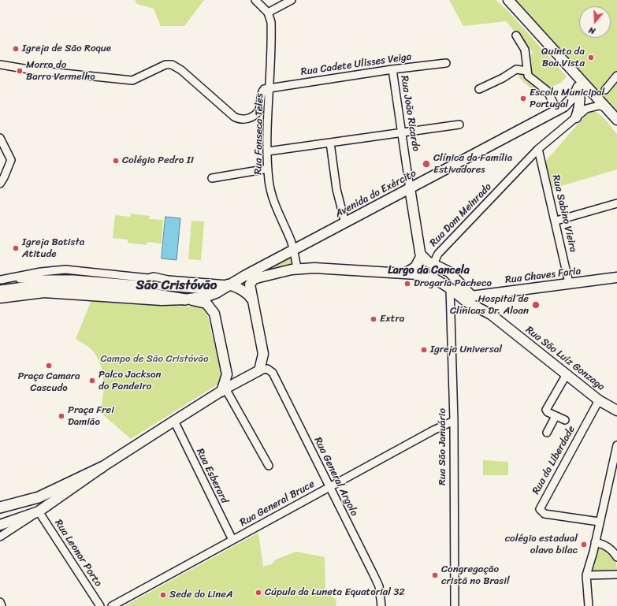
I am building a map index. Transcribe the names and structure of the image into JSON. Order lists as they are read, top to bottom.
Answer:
{
  "streets": {
    "main road": [
      "Rua João Ricardo",
      "Avenida do Exército",
      "Rua Chaves Faria",
      "Rua São Luiz Gonzaga"
    ],
    "street": [
      "Rua Cadete Ulisses Veiga",
      "Rua Fonseca Teles",
      "Rua Sabino Vieira",
      "Rua Dom Meinrado",
      "Rua São Januário",
      "Rua da Liberdade",
      "Rua Esberard",
      "Rua General Argolo",
      "Rua General Bruce",
      "Rua Leonor Porto"
    ]
  },
  "crossings": [
    ["Rua Cadete Ulisses Veiga", "Rua João Ricardo"],
    ["Rua Cadete Ulisses Veiga", "Rua Fonseca Teles"],
    ["Rua João Ricardo", "Avenida do Exército"],
    ["Rua Fonseca Teles", "Avenida do Exército"],
    ["Rua Fonseca Teles", "Rua São Luiz Gonzaga"],
    ["Rua Sabino Vieira", "Rua Dom Meinrado"],
    ["Rua Sabino Vieira", "Rua Chaves Faria"],
    ["Rua Dom Meinrado", "Rua São Luiz Gonzaga"],
    ["Rua São Luiz Gonzaga", "Rua São Januário"],
    ["Rua São Luiz Gonzaga", "Rua da Liberdade"],
    ["Rua São Januário", "Rua General Bruce"],
    ["Rua Esberard", "Rua General Bruce"],
    ["Rua General Argolo", "Rua General Bruce"]
  ],
  "districts": ["Largo da Cancela", "São Cristóvão"],
  "parks": ["Campo de São Cristóvão"],
  "places": [
    "Igreja de São Roque",
    "Quinta da Boa Vista",
    "Morro do Barro Vermelho",
    "Escola Municipal Portugal",
    "Colégio Pedro II",
    "Clínica da Família Estivadores",
    "Igreja Batista Atitude",
    "Drogaria Pacheco",
    "Hospital de Clínicas Dr. Aloan",
    "Extra",
    "Igreja Universal",
    "Praça Camara Cascudo",
    "Palco Jackson do Pandeiro",
    "Praça Frei Damião",
    "colégio estadual olavo bilac",
    "Congregação cristã no Brasil",
    "Cúpula da Luneta Equatorial 32",
    "Sede do LineA"
  ],
  "north": "bottom"
}
